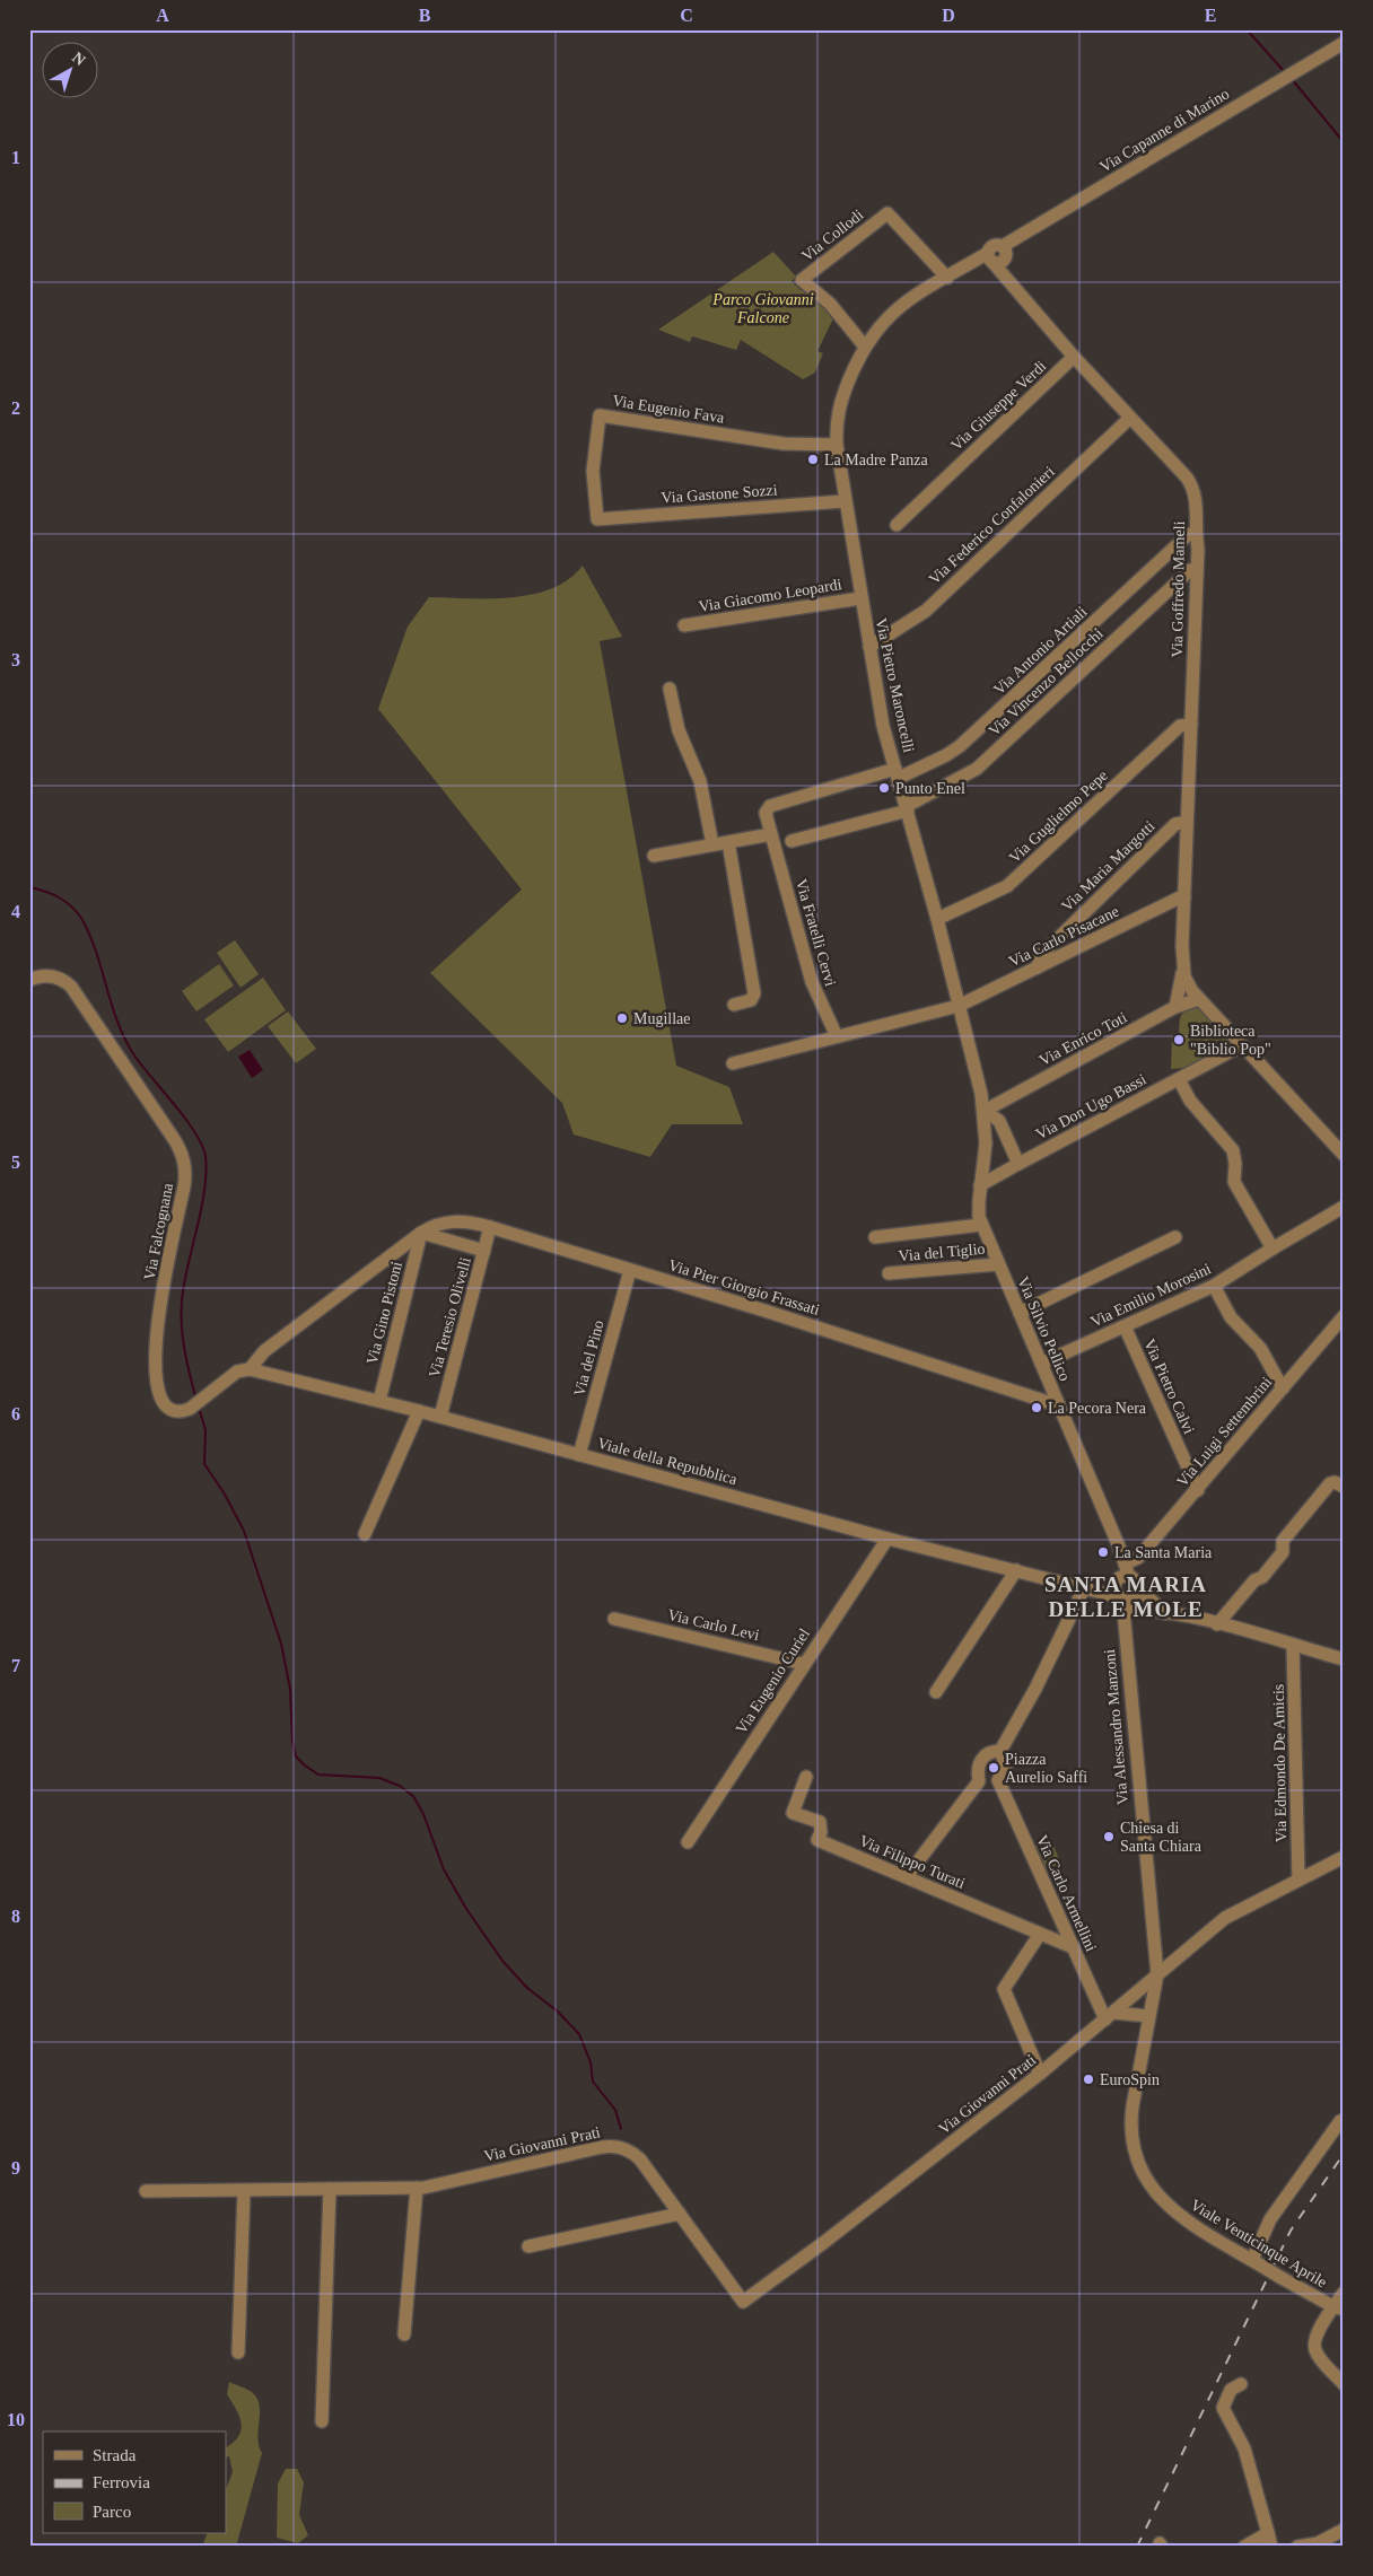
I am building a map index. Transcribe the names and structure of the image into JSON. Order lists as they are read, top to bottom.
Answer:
{
  "streets": {
    "street": [
      "Via Capanne di Marino",
      "Via Collodi",
      "Via Giuseppe Verdi",
      "Via Eugenio Fava",
      "Via Gastone Sozzi",
      "Via Federico Confalonieri",
      "Via Goffredo Mameli",
      "Via Giacomo Leopardi",
      "Via Antonio Artiali",
      "Via Vincenzo Bellocchi",
      "Via Pietro Maroncelli",
      "Via Guglielmo Pepe",
      "Via Maria Margotti",
      "Via Fratelli Cervi",
      "Via Carlo Pisacane",
      "Via Enrico Toti",
      "Via Don Ugo Bassi",
      "Via Falcognana",
      "Via del Tiglio",
      "Via Pier Giorgio Frassati",
      "Via Emilio Morosini",
      "Via Gino Pistoni",
      "Via Teresio Olivelli",
      "Via Silvio Pellico",
      "Via del Pino",
      "Via Pietro Calvi",
      "Via Luigi Settembrini",
      "Viale della Repubblica",
      "Via Carlo Levi",
      "Via Eugenio Curiel",
      "Via Alessandro Manzoni",
      "Via Edmondo De Amicis",
      "Via Filippo Turati",
      "Via Carlo Armellini",
      "Via Giovanni Prati",
      "Viale Venticinque Aprile"
    ]
  },
  "crossings": [
    ["Via Capanne di Marino", "Via Goffredo Mameli"],
    ["Via Capanne di Marino", "Via Pietro Maroncelli"],
    ["Via Collodi", "Via Pietro Maroncelli"],
    ["Via Giuseppe Verdi", "Via Goffredo Mameli"],
    ["Via Eugenio Fava", "Via Gastone Sozzi"],
    ["Via Eugenio Fava", "Via Pietro Maroncelli"],
    ["Via Gastone Sozzi", "Via Pietro Maroncelli"],
    ["Via Federico Confalonieri", "Via Goffredo Mameli"],
    ["Via Federico Confalonieri", "Via Pietro Maroncelli"],
    ["Via Goffredo Mameli", "Via Antonio Artiali"],
    ["Via Goffredo Mameli", "Via Vincenzo Bellocchi"],
    ["Via Goffredo Mameli", "Via Pietro Maroncelli"],
    ["Via Goffredo Mameli", "Via Guglielmo Pepe"],
    ["Via Goffredo Mameli", "Via Maria Margotti"],
    ["Via Goffredo Mameli", "Via Carlo Pisacane"],
    ["Via Goffredo Mameli", "Via Enrico Toti"],
    ["Via Goffredo Mameli", "Via Don Ugo Bassi"],
    ["Via Giacomo Leopardi", "Via Pietro Maroncelli"],
    ["Via Antonio Artiali", "Via Pietro Maroncelli"],
    ["Via Antonio Artiali", "Via Fratelli Cervi"],
    ["Via Vincenzo Bellocchi", "Via Pietro Maroncelli"],
    ["Via Pietro Maroncelli", "Via Guglielmo Pepe"],
    ["Via Pietro Maroncelli", "Via Fratelli Cervi"],
    ["Via Pietro Maroncelli", "Via Carlo Pisacane"],
    ["Via Pietro Maroncelli", "Via Enrico Toti"],
    ["Via Pietro Maroncelli", "Via Don Ugo Bassi"],
    ["Via Pietro Maroncelli", "Via Silvio Pellico"],
    ["Via Maria Margotti", "Via Carlo Pisacane"],
    ["Via Don Ugo Bassi", "Via Silvio Pellico"],
    ["Via Falcognana", "Via Pier Giorgio Frassati"],
    ["Via Falcognana", "Viale della Repubblica"],
    ["Via del Tiglio", "Via Silvio Pellico"],
    ["Via Pier Giorgio Frassati", "Via Gino Pistoni"],
    ["Via Pier Giorgio Frassati", "Via Teresio Olivelli"],
    ["Via Pier Giorgio Frassati", "Via Silvio Pellico"],
    ["Via Pier Giorgio Frassati", "Via del Pino"],
    ["Via Pier Giorgio Frassati", "Viale della Repubblica"],
    ["Via Emilio Morosini", "Via Silvio Pellico"],
    ["Via Emilio Morosini", "Via Pietro Calvi"],
    ["Via Gino Pistoni", "Viale della Repubblica"],
    ["Via Teresio Olivelli", "Viale della Repubblica"],
    ["Via Silvio Pellico", "Via Luigi Settembrini"],
    ["Via Silvio Pellico", "Viale della Repubblica"],
    ["Via Silvio Pellico", "Via Alessandro Manzoni"],
    ["Via del Pino", "Viale della Repubblica"],
    ["Via Pietro Calvi", "Via Luigi Settembrini"],
    ["Viale della Repubblica", "Via Eugenio Curiel"],
    ["Viale della Repubblica", "Via Alessandro Manzoni"],
    ["Via Carlo Levi", "Via Eugenio Curiel"],
    ["Via Alessandro Manzoni", "Via Giovanni Prati"],
    ["Via Alessandro Manzoni", "Viale Venticinque Aprile"],
    ["Via Edmondo De Amicis", "Via Giovanni Prati"],
    ["Via Filippo Turati", "Via Carlo Armellini"],
    ["Via Carlo Armellini", "Via Giovanni Prati"]
  ],
  "districts": ["SANTA MARIA DELLE MOLE"],
  "parks": ["Parco Giovanni Falcone"],
  "places": [
    "La Madre Panza",
    "Punto Enel",
    "Mugillae",
    "Biblioteca \"Biblio Pop\"",
    "La Pecora Nera",
    "La Santa Maria",
    "Piazza Aurelio Saffi",
    "Chiesa di Santa Chiara",
    "EuroSpin"
  ],
  "legend": ["Strada", "Ferrovia", "Parco"],
  "north": "top right",
  "grid": {
    "columns": [
      "A",
      "B",
      "C",
      "D",
      "E"
    ],
    "rows": [
      "1",
      "2",
      "3",
      "4",
      "5",
      "6",
      "7",
      "8",
      "9",
      "10"
    ]
  }
}
